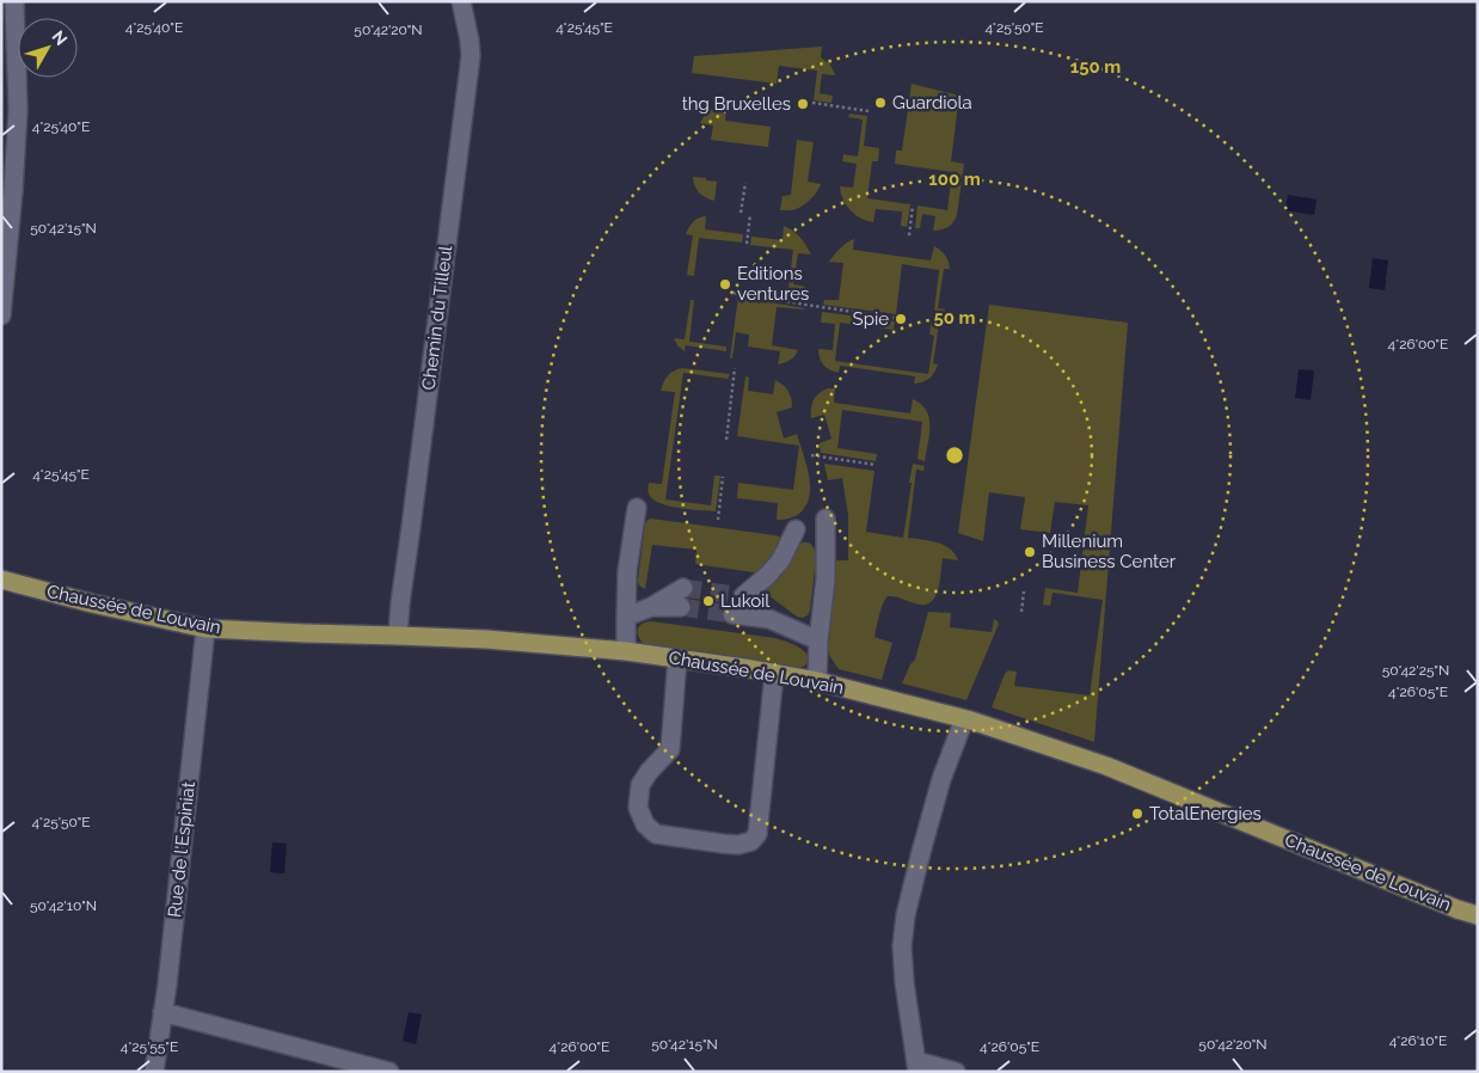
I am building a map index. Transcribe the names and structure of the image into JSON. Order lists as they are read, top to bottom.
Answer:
{
  "streets": {
    "main road": ["Chaussée de Louvain"],
    "street": ["Chemin du Tilleul", "Rue de l'Espiniat"]
  },
  "crossings": [
    ["Chemin du Tilleul", "Chaussée de Louvain"],
    ["Chaussée de Louvain", "Rue de l'Espiniat"]
  ],
  "places": [
    "Guardiola",
    "thg Bruxelles",
    "Editions ventures",
    "Spie",
    "Millenium Business Center",
    "Lukoil",
    "TotalEnergies"
  ],
  "north": "top right",
  "coordinates": [
    "4°25'45\"E",
    "4°25'40\"E",
    "4°25'50\"E",
    "50°42'20\"N",
    "50°42'15\"N",
    "4°26'00\"E",
    "50°42'25\"N",
    "4°26'05\"E",
    "50°42'10\"N",
    "4°26'10\"E",
    "4°25'55\"E"
  ],
  "rings": ["150 m", "100 m", "50 m"]
}
